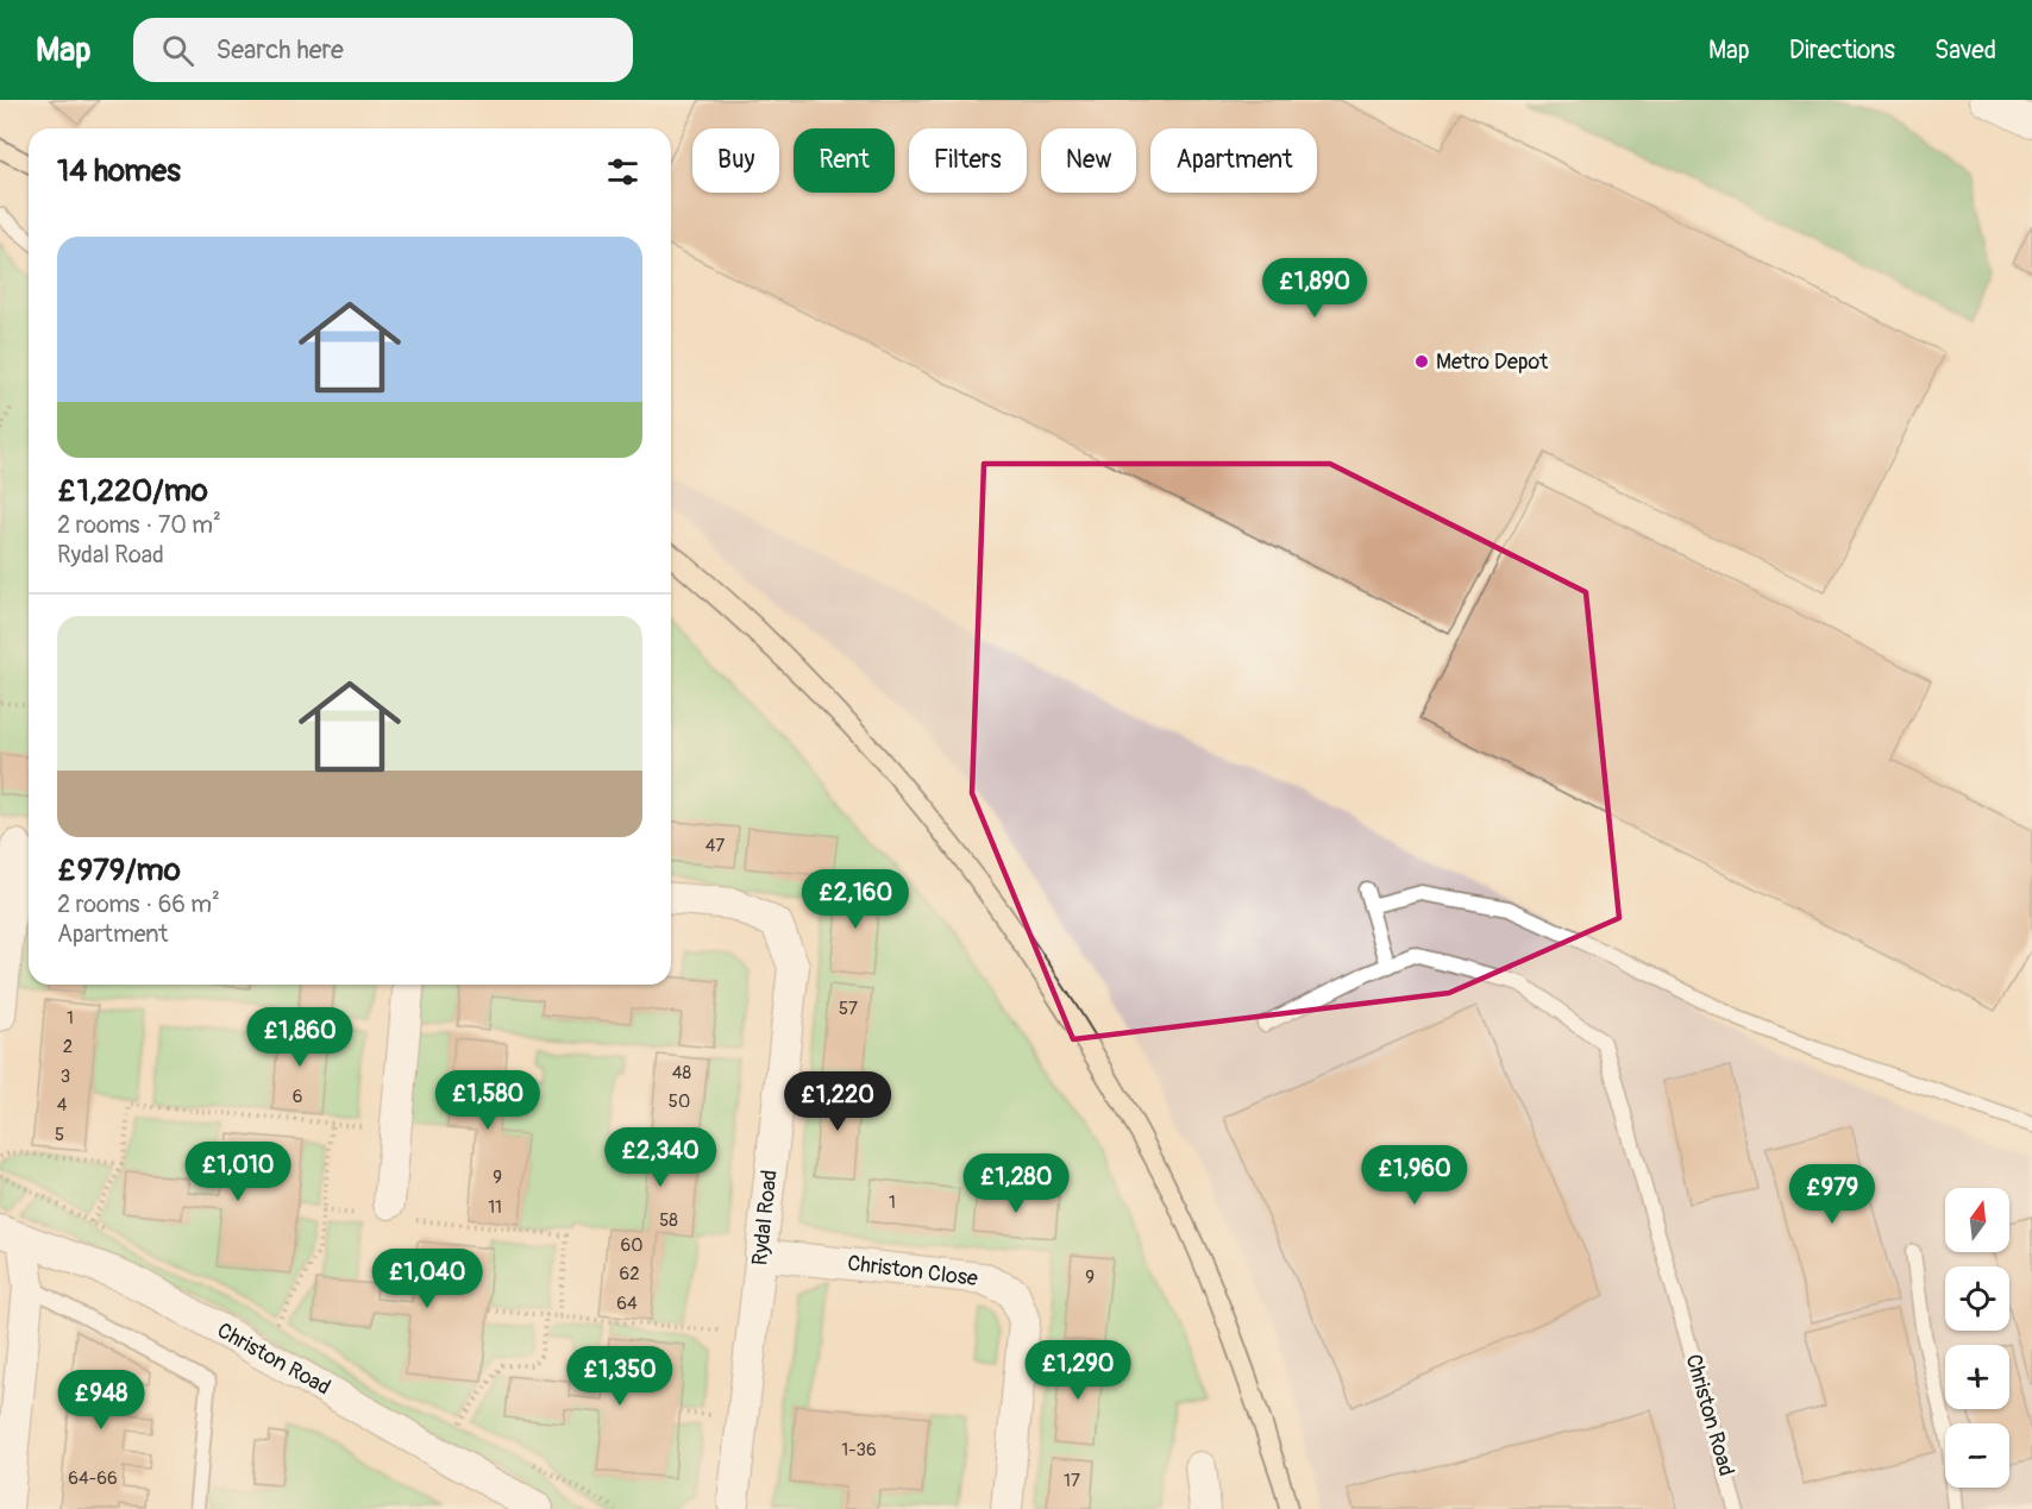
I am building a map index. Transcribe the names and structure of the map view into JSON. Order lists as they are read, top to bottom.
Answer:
{
  "streets": {
    "street": ["Rydal Road", "Christon Close", "Christon Road"]
  },
  "crossings": [
    ["Rydal Road", "Christon Close"]
  ],
  "places": ["Metro Depot"],
  "house_numbers": [
    "47",
    "57",
    "1",
    "2",
    "48",
    "3",
    "6",
    "50",
    "4",
    "5",
    "9",
    "1",
    "11",
    "58",
    "60",
    "62",
    "9",
    "64",
    "1-36",
    "64-66",
    "17"
  ],
  "north": "top",
  "page": {
    "header": "Map",
    "search": "Search here",
    "nav": ["Map", "Directions", "Saved"],
    "chip": [
      "Buy",
      "Rent",
      "Filters",
      "New",
      "Apartment"
    ],
    "heading": "14 homes",
    "list": [
      {
        "name": "£1,220/mo",
        "note": "2 rooms · 70 m² · Rydal Road"
      },
      {
        "name": "£979/mo",
        "note": "2 rooms · 66 m² · Apartment"
      }
    ],
    "price": [
      "£1,890",
      "£2,160",
      "£1,860",
      "£1,580",
      "£1,220",
      "£2,340",
      "£1,010",
      "£1,960",
      "£1,280",
      "£979",
      "£1,040",
      "£1,290",
      "£1,350",
      "£948"
    ],
    "map_buttons": ["+", "−"]
  }
}
